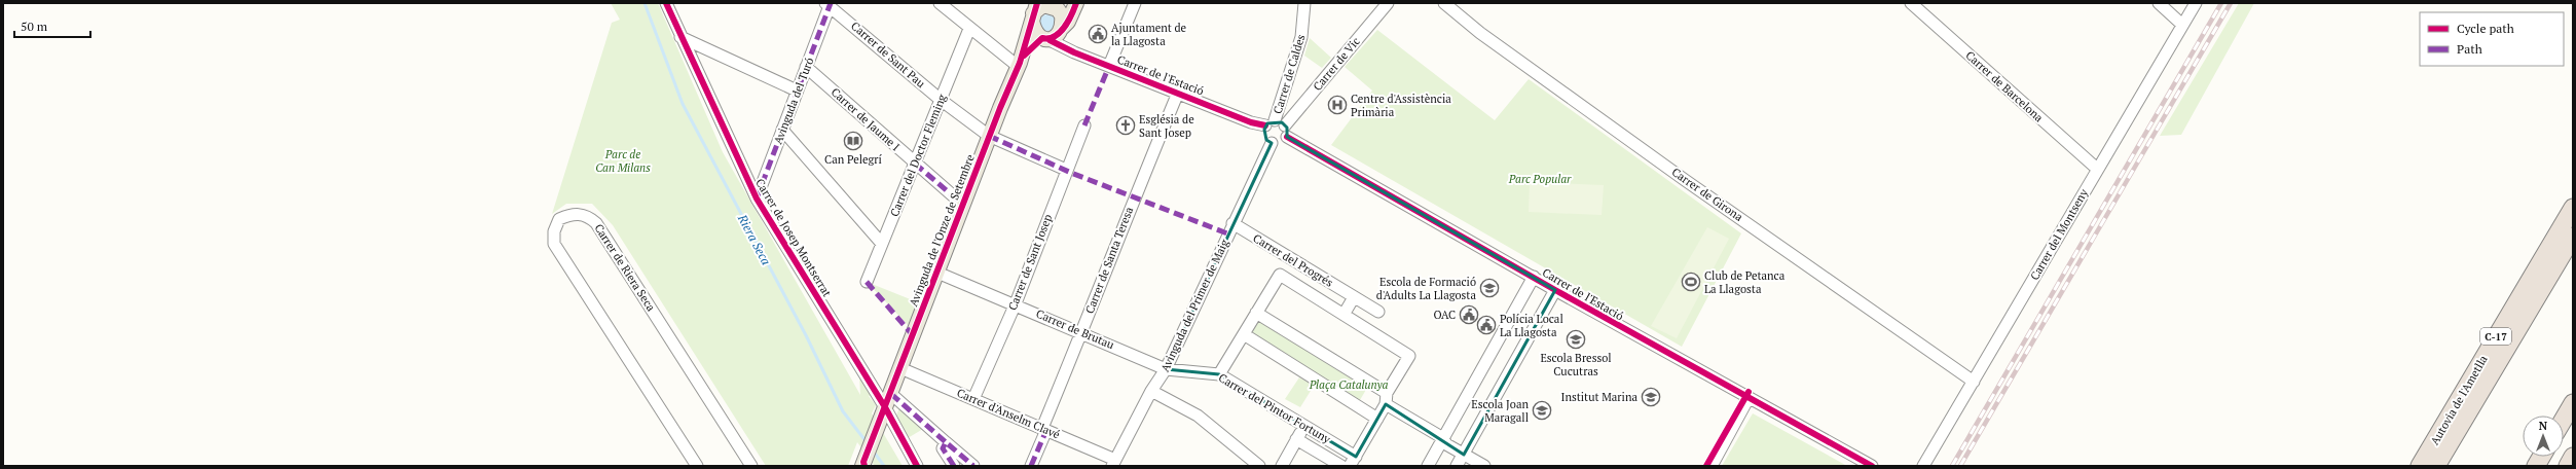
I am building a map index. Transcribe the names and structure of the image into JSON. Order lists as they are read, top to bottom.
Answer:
{
  "streets": {
    "highway": ["C-17", "Autovia de l'Ametlla"],
    "main road": ["Avinguda de l'Onze de Setembre"],
    "street": [
      "Carrer de Sant Pau",
      "Carrer de Vic",
      "Carrer de Caldes",
      "Carrer de l'Estació",
      "Carrer de Barcelona",
      "Avinguda del Turó",
      "Carrer de Jaume I",
      "Carrer del Doctor Fleming",
      "Carrer de Girona",
      "Carrer del Montseny",
      "Carrer de Josep Montserrat",
      "Carrer de Santa Teresa",
      "Carrer del Progrés",
      "Carrer de Sant Josep",
      "Carrer de Riera Seca",
      "Avinguda del Primer de Maig",
      "Carrer de Brutau",
      "Carrer del Pintor Fortuny",
      "Carrer d'Anselm Clavé"
    ]
  },
  "crossings": [
    ["Carrer de Sant Pau", "Avinguda del Turó"],
    ["Carrer de Sant Pau", "Carrer del Doctor Fleming"],
    ["Carrer de Sant Pau", "Avinguda de l'Onze de Setembre"],
    ["Carrer de Sant Pau", "Carrer de Sant Josep"],
    ["Carrer de Vic", "Carrer de Caldes"],
    ["Carrer de Vic", "Carrer de l'Estació"],
    ["Carrer de Caldes", "Carrer de l'Estació"],
    ["Carrer de l'Estació", "Avinguda de l'Onze de Setembre"],
    ["Carrer de l'Estació", "Carrer de Santa Teresa"],
    ["Carrer de Barcelona", "Carrer del Montseny"],
    ["Avinguda del Turó", "Carrer de Jaume I"],
    ["Avinguda del Turó", "Carrer de Josep Montserrat"],
    ["Carrer de Jaume I", "Carrer del Doctor Fleming"],
    ["Carrer de Jaume I", "Avinguda de l'Onze de Setembre"],
    ["Carrer de Girona", "Carrer del Montseny"],
    ["Avinguda de l'Onze de Setembre", "Carrer de Josep Montserrat"],
    ["Avinguda de l'Onze de Setembre", "Carrer de Brutau"],
    ["Avinguda de l'Onze de Setembre", "Carrer d'Anselm Clavé"],
    ["Carrer de Santa Teresa", "Carrer de Brutau"],
    ["Carrer de Santa Teresa", "Carrer d'Anselm Clavé"],
    ["Carrer del Progrés", "Avinguda del Primer de Maig"],
    ["Carrer de Sant Josep", "Carrer de Brutau"],
    ["Carrer de Sant Josep", "Carrer d'Anselm Clavé"],
    ["Avinguda del Primer de Maig", "Carrer de Brutau"],
    ["Avinguda del Primer de Maig", "Carrer del Pintor Fortuny"],
    ["Avinguda del Primer de Maig", "Carrer d'Anselm Clavé"],
    ["Carrer de Brutau", "Carrer del Pintor Fortuny"]
  ],
  "water": ["Riera Seca"],
  "parks": ["Parc de Can Milans", "Parc Popular", "Plaça Catalunya"],
  "places": {
    "public building": ["Ajuntament de la Llagosta", "OAC", "Polícia Local La Llagosta"],
    "hospital": ["Centre d'Assistència Primària"],
    "church": ["Església de Sant Josep"],
    "library": ["Can Pelegrí"],
    "sports": ["Club de Petanca La Llagosta"],
    "school or university": [
      "Escola de Formació d'Adults La Llagosta",
      "Escola Bressol Cucutras",
      "Institut Marina",
      "Escola Joan Maragall"
    ]
  },
  "legend": ["Cycle path", "Path"],
  "scale_bar": "50 m",
  "north": "top"
}
